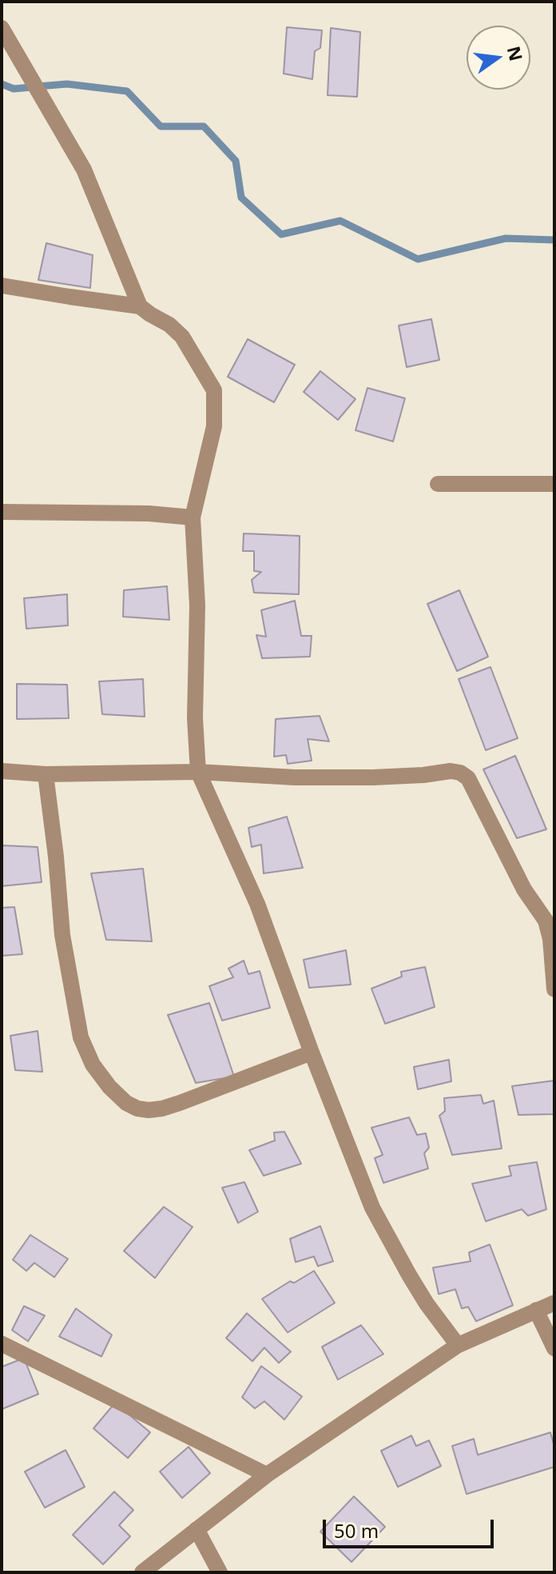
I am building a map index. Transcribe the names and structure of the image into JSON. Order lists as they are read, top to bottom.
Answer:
{
  "scale_bar": "50 m",
  "north": "right"
}
